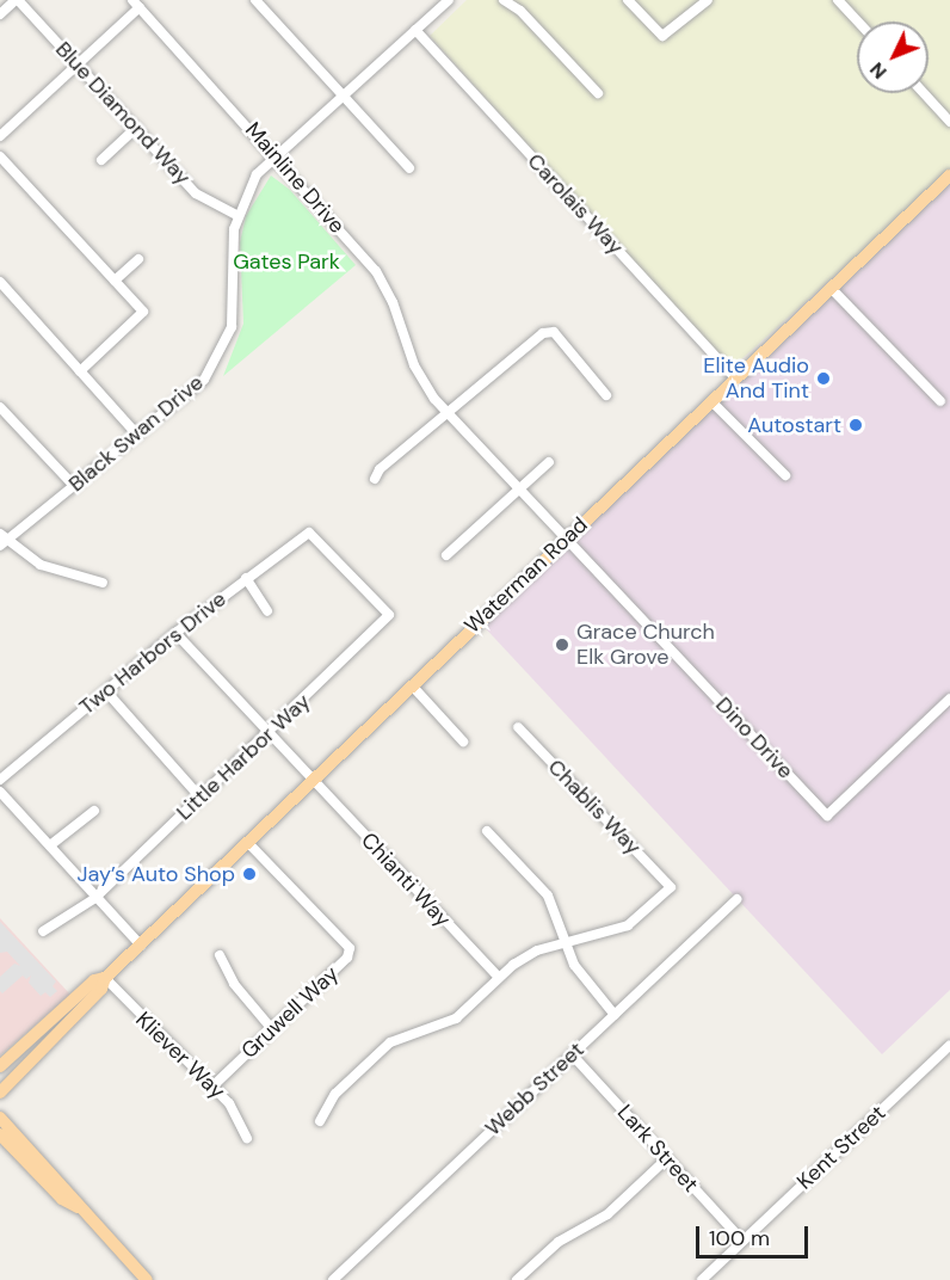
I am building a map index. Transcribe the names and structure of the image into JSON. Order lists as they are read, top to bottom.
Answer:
{
  "streets": {
    "main road": ["Waterman Road"],
    "street": [
      "Blue Diamond Way",
      "Mainline Drive",
      "Carolais Way",
      "Black Swan Drive",
      "Two Harbors Drive",
      "Dino Drive",
      "Little Harbor Way",
      "Chablis Way",
      "Chianti Way",
      "Gruwell Way",
      "Kliever Way",
      "Webb Street",
      "Kent Street",
      "Lark Street"
    ]
  },
  "crossings": [
    ["Blue Diamond Way", "Black Swan Drive"],
    ["Mainline Drive", "Black Swan Drive"],
    ["Mainline Drive", "Waterman Road"],
    ["Mainline Drive", "Dino Drive"],
    ["Carolais Way", "Black Swan Drive"],
    ["Carolais Way", "Waterman Road"],
    ["Waterman Road", "Dino Drive"],
    ["Waterman Road", "Chianti Way"],
    ["Waterman Road", "Gruwell Way"],
    ["Waterman Road", "Kliever Way"],
    ["Two Harbors Drive", "Little Harbor Way"],
    ["Two Harbors Drive", "Chianti Way"],
    ["Little Harbor Way", "Chianti Way"],
    ["Gruwell Way", "Kliever Way"],
    ["Webb Street", "Lark Street"],
    ["Kent Street", "Lark Street"]
  ],
  "parks": ["Gates Park"],
  "places": [
    "Elite Audio And Tint",
    "Autostart",
    "Grace Church Elk Grove",
    "Jay’s Auto Shop"
  ],
  "scale_bar": "100 m",
  "north": "bottom left"
}
